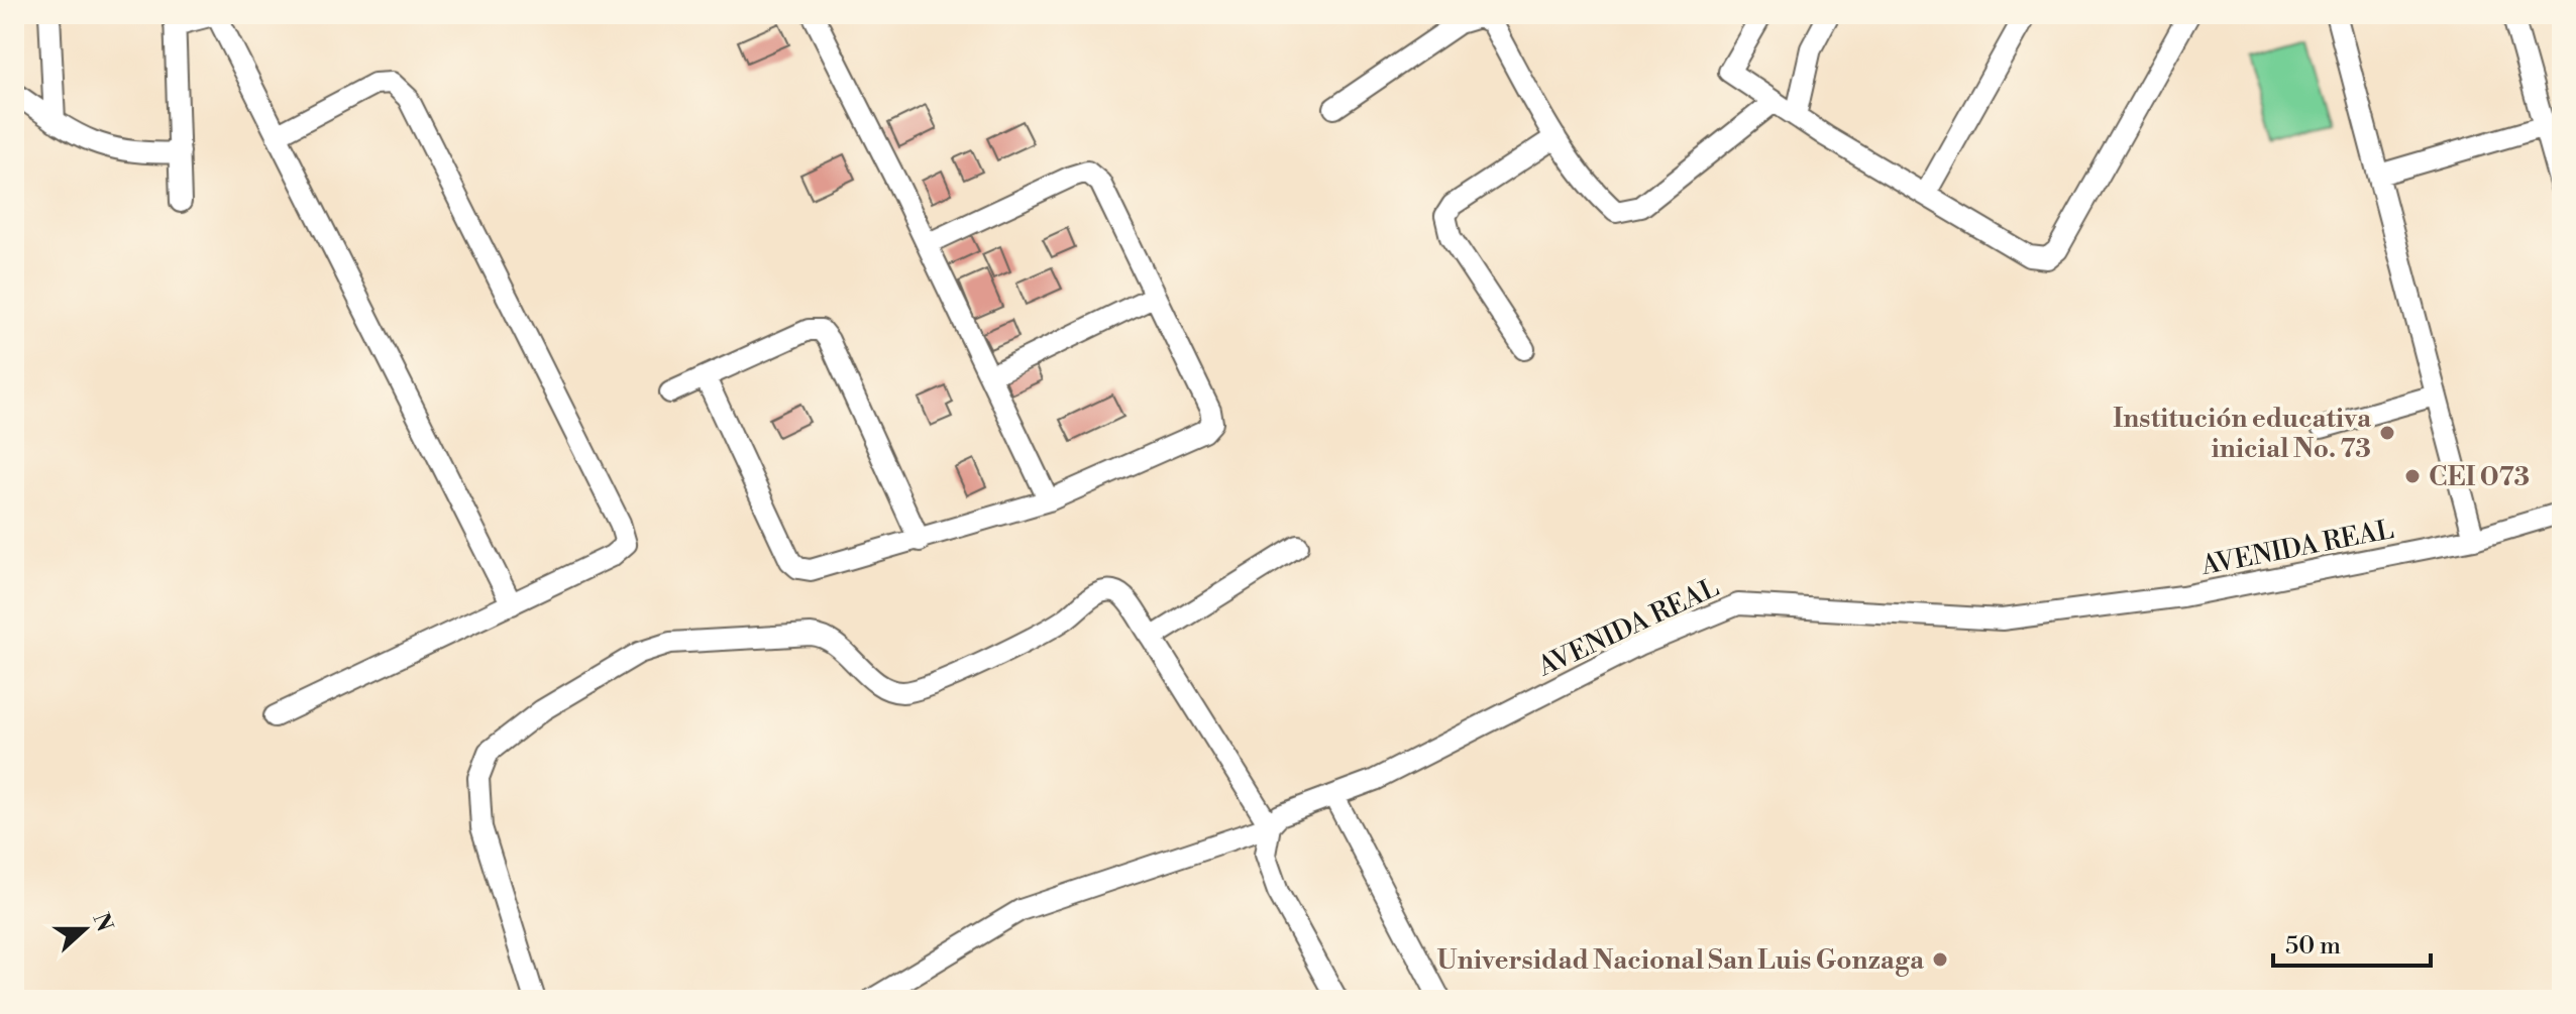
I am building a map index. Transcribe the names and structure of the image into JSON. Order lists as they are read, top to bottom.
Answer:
{
  "streets": {
    "street": ["AVENIDA REAL"]
  },
  "places": ["Institución educativa inicial No. 73", "CEI 073", "Universidad Nacional San Luis Gonzaga"],
  "scale_bar": "50 m",
  "north": "right"
}
